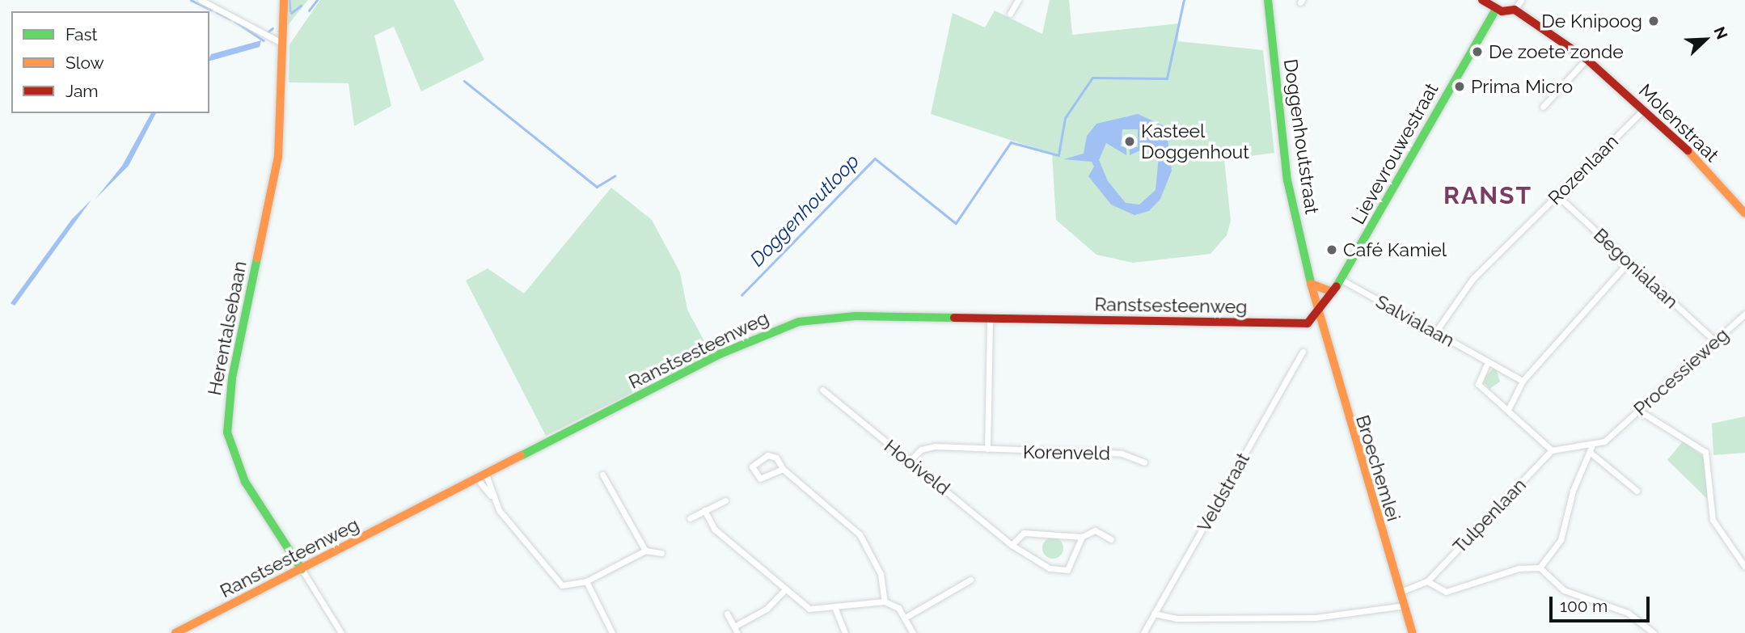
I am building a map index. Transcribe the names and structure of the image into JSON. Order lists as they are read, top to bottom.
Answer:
{
  "streets": {
    "street": [
      "Molenstraat",
      "Doggenhoutstraat",
      "Lievevrouwestraat",
      "Rozenlaan",
      "Begonialaan",
      "Ranstsesteenweg",
      "Salvialaan",
      "Herentalsebaan",
      "Processieweg",
      "Korenveld",
      "Hooiveld",
      "Broechemlei",
      "Veldstraat",
      "Tulpenlaan"
    ]
  },
  "crossings": [
    ["Molenstraat", "Rozenlaan"],
    ["Doggenhoutstraat", "Lievevrouwestraat"],
    ["Doggenhoutstraat", "Ranstsesteenweg"],
    ["Doggenhoutstraat", "Broechemlei"],
    ["Lievevrouwestraat", "Ranstsesteenweg"],
    ["Lievevrouwestraat", "Salvialaan"],
    ["Lievevrouwestraat", "Broechemlei"],
    ["Rozenlaan", "Begonialaan"],
    ["Rozenlaan", "Salvialaan"],
    ["Begonialaan", "Processieweg"],
    ["Ranstsesteenweg", "Herentalsebaan"],
    ["Ranstsesteenweg", "Broechemlei"],
    ["Korenveld", "Hooiveld"]
  ],
  "districts": ["RANST"],
  "water": ["Doggenhoutloop"],
  "places": [
    "De Knipoog",
    "De zoete zonde",
    "Prima Micro",
    "Kasteel Doggenhout",
    "Café Kamiel"
  ],
  "legend": ["Fast", "Slow", "Jam"],
  "scale_bar": "100 m",
  "north": "top right"
}
